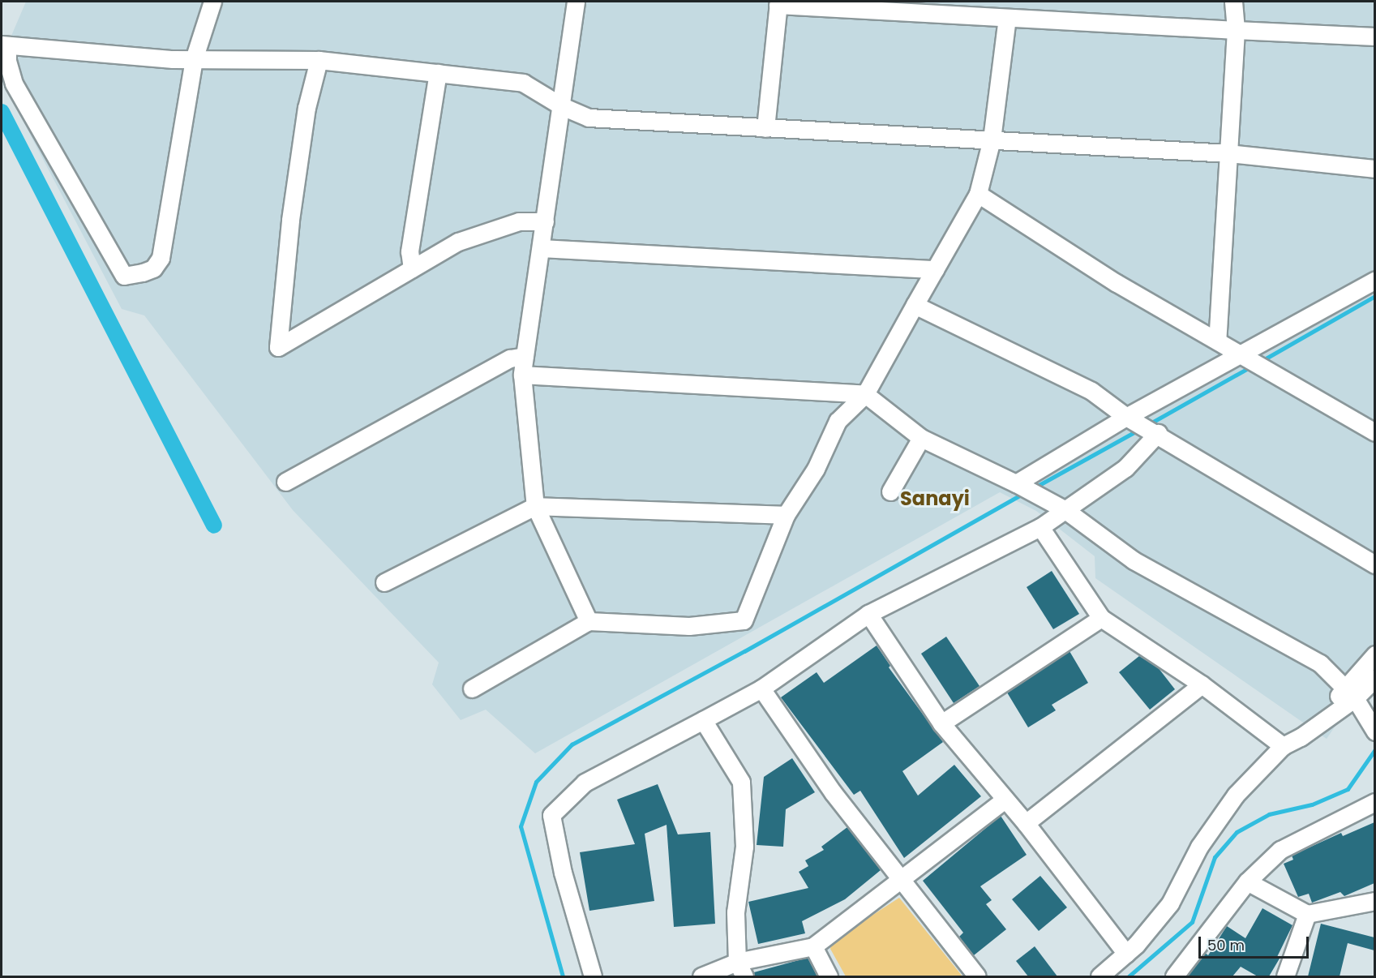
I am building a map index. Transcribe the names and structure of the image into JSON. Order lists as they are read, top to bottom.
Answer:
{
  "districts": ["Sanayi"],
  "scale_bar": "50 m"
}
